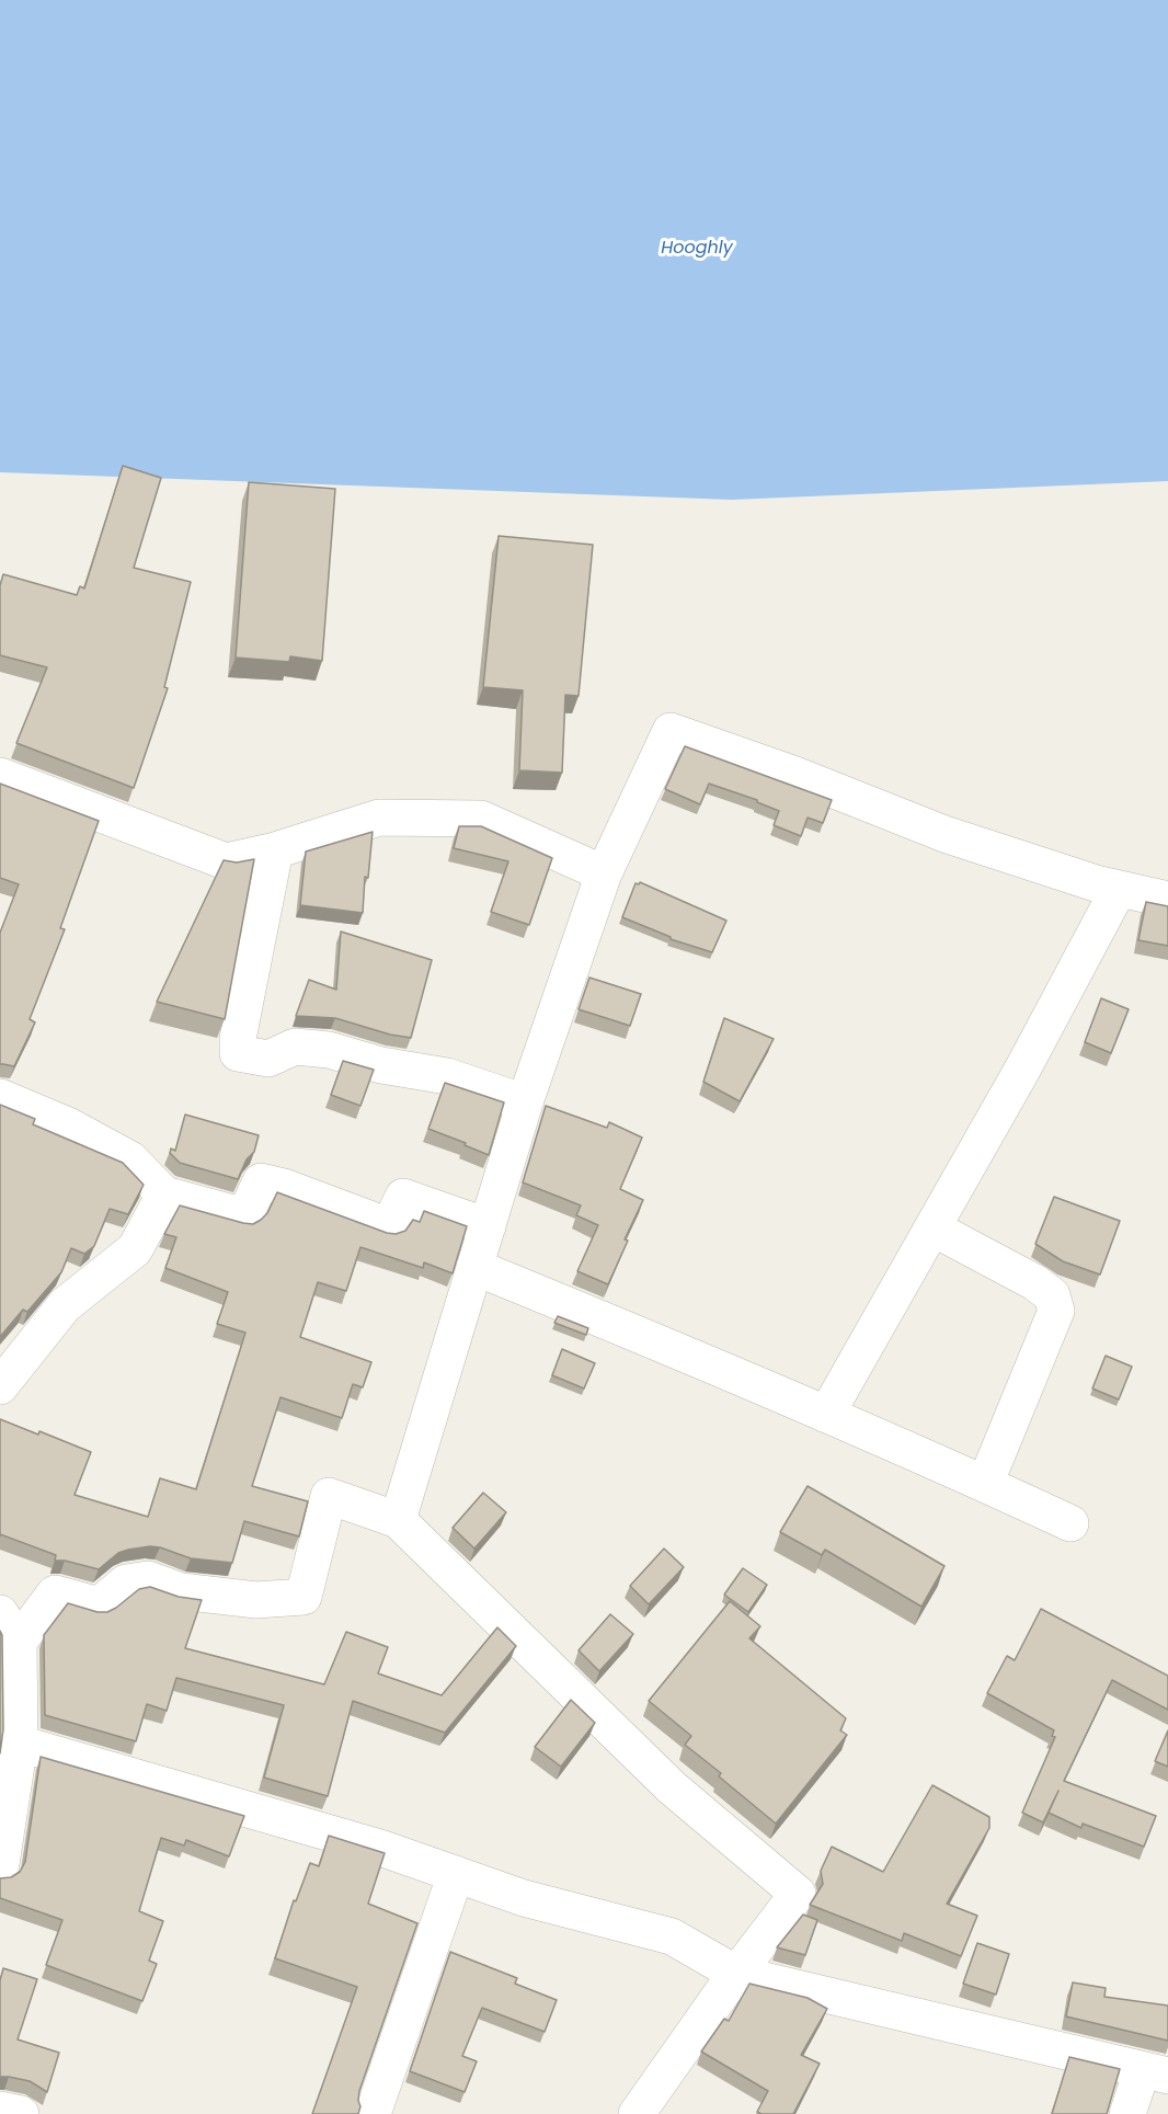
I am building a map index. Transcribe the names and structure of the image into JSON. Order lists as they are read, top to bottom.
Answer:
{
  "water": ["Hooghly"]
}
